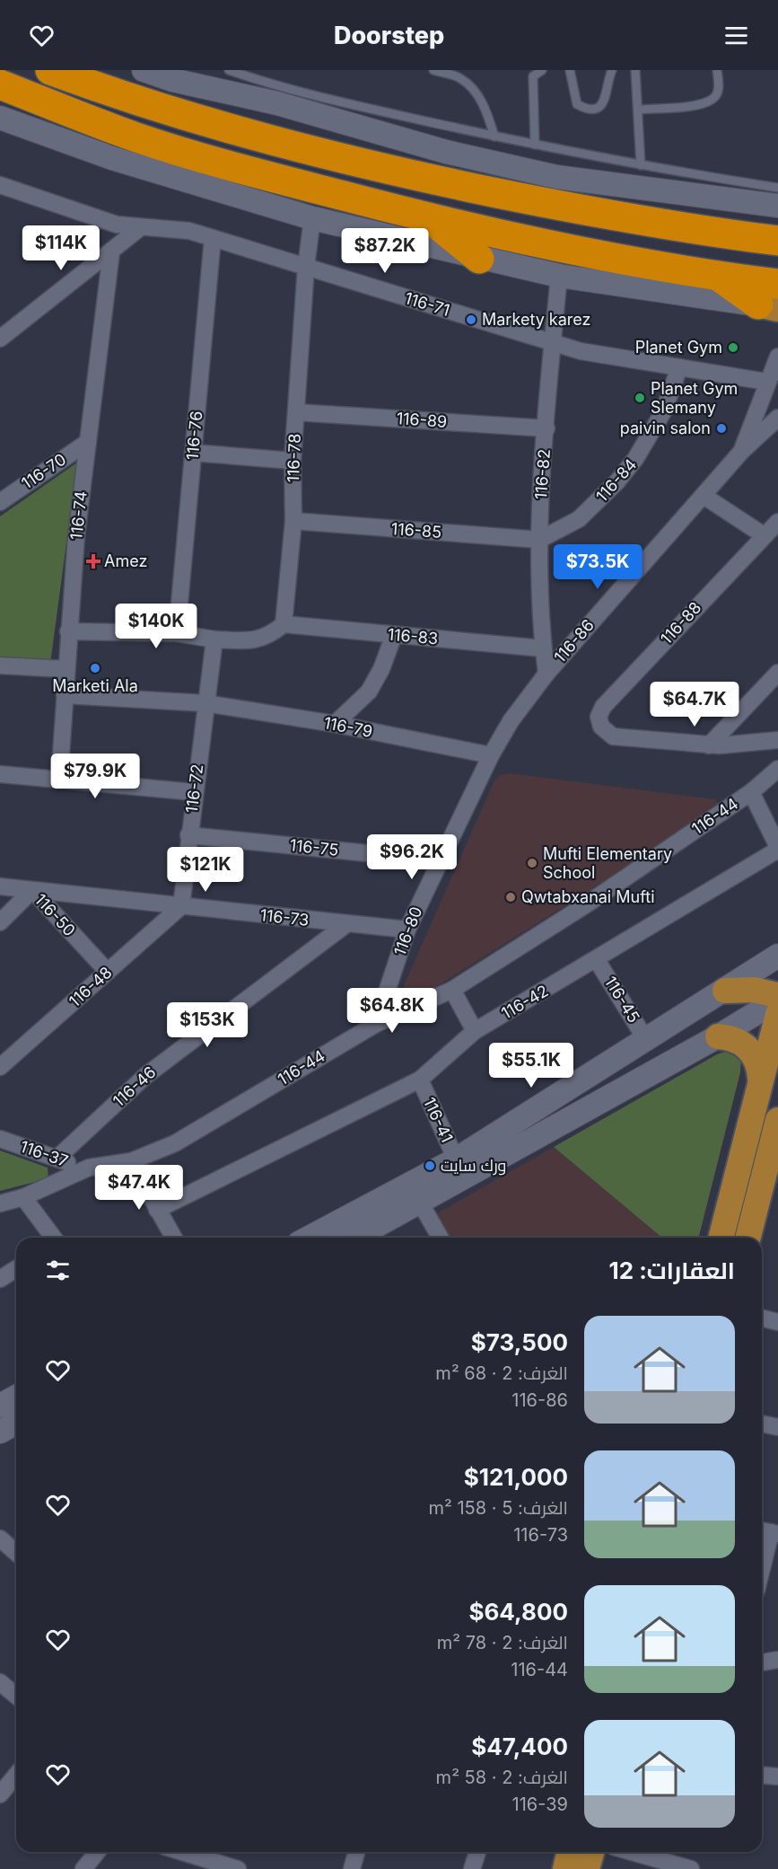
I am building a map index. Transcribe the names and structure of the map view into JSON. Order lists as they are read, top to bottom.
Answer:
{
  "streets": {
    "street": [
      "116-71",
      "116-89",
      "116-76",
      "116-78",
      "116-70",
      "116-82",
      "116-84",
      "116-74",
      "116-85",
      "116-88",
      "116-83",
      "116-86",
      "116-79",
      "116-72",
      "116-44",
      "116-75",
      "116-50",
      "116-73",
      "116-80",
      "116-48",
      "116-45",
      "116-42",
      "116-46",
      "116-41",
      "116-37"
    ]
  },
  "crossings": [
    ["116-71", "116-76"],
    ["116-71", "116-78"],
    ["116-71", "116-82"],
    ["116-71", "116-84"],
    ["116-89", "116-78"],
    ["116-89", "116-82"],
    ["116-78", "116-85"],
    ["116-78", "116-83"],
    ["116-70", "116-74"],
    ["116-82", "116-84"],
    ["116-82", "116-85"],
    ["116-82", "116-83"],
    ["116-82", "116-86"],
    ["116-84", "116-85"],
    ["116-74", "116-79"],
    ["116-86", "116-79"],
    ["116-86", "116-80"],
    ["116-79", "116-72"],
    ["116-79", "116-80"],
    ["116-72", "116-75"],
    ["116-72", "116-73"],
    ["116-72", "116-48"],
    ["116-44", "116-80"],
    ["116-44", "116-37"],
    ["116-75", "116-80"],
    ["116-50", "116-73"],
    ["116-50", "116-48"],
    ["116-73", "116-80"],
    ["116-73", "116-48"],
    ["116-73", "116-46"],
    ["116-45", "116-42"],
    ["116-42", "116-41"],
    ["116-46", "116-37"]
  ],
  "places": {
    "other": [
      "Markety karez",
      "Planet Gym",
      "Planet Gym Slemany",
      "paivin salon",
      "Marketi Ala",
      "Mufti Elementary School",
      "Qwtabxanai Mufti",
      "ورك سايت"
    ],
    "health": ["Amez"]
  },
  "page": {
    "header": "Doorstep",
    "price": [
      "$114K",
      "$87.2K",
      "$73.5K",
      "$140K",
      "$64.7K",
      "$79.9K",
      "$96.2K",
      "$121K",
      "$64.8K",
      "$153K",
      "$55.1K",
      "$47.4K"
    ],
    "heading": "العقارات: 12",
    "list": [
      {
        "name": "$73,500",
        "note": "الغرف: 2 · 68 m² · 116-86"
      },
      {
        "name": "$121,000",
        "note": "الغرف: 5 · 158 m² · 116-73"
      },
      {
        "name": "$64,800",
        "note": "الغرف: 2 · 78 m² · 116-44"
      },
      {
        "name": "$47,400",
        "note": "الغرف: 2 · 58 m² · 116-39"
      }
    ]
  }
}
